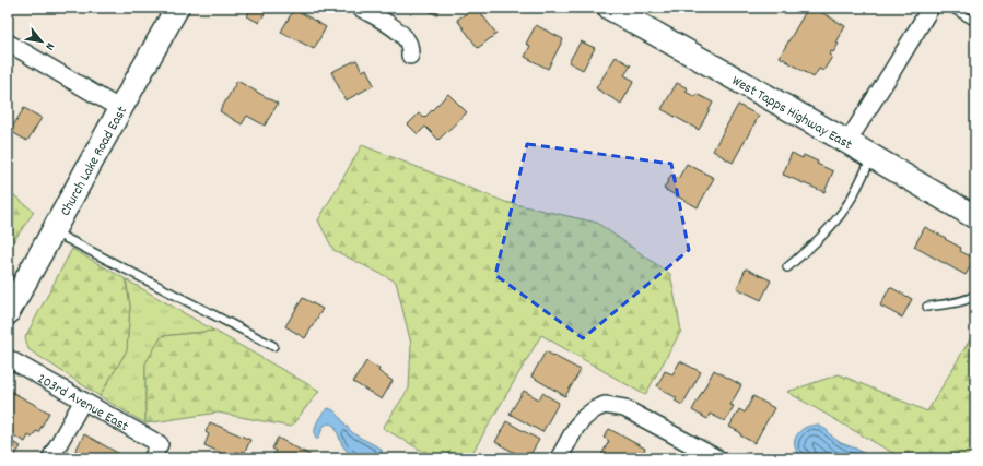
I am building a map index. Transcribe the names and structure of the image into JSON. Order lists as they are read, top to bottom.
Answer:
{
  "streets": {
    "street": ["West Tapps Highway East", "Church Lake Road East", "203rd Avenue East"]
  },
  "north": "bottom right"
}
